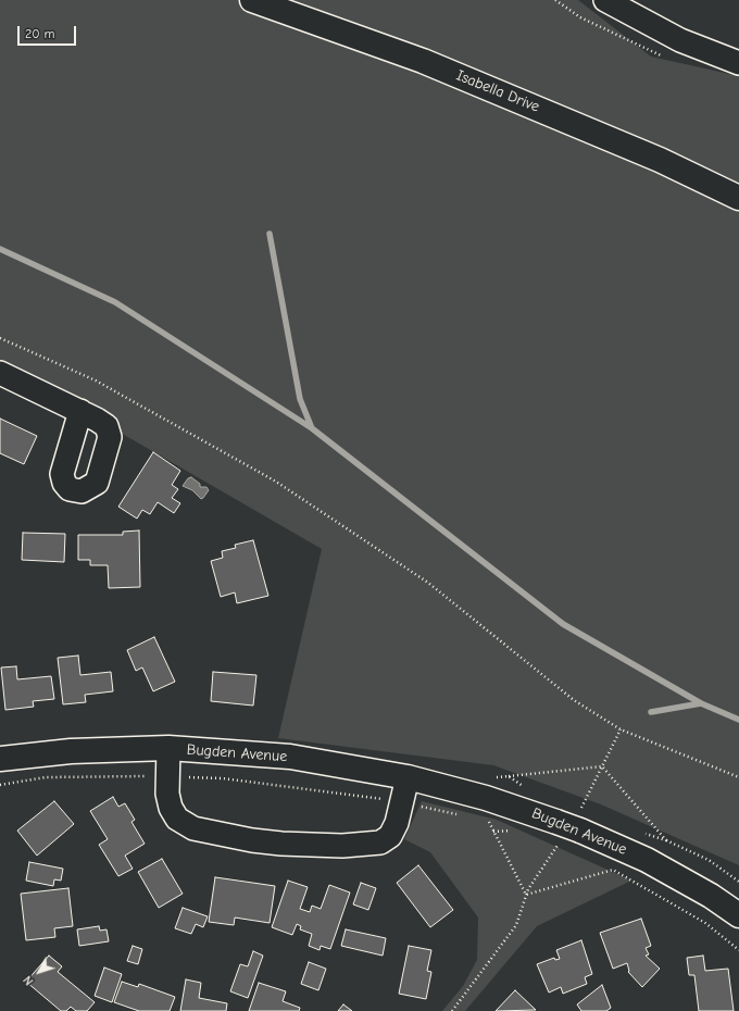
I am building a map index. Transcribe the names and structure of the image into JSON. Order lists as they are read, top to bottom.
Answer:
{
  "streets": {
    "street": ["Isabella Drive", "Bugden Avenue"]
  },
  "scale_bar": "20 m",
  "north": "bottom left"
}
